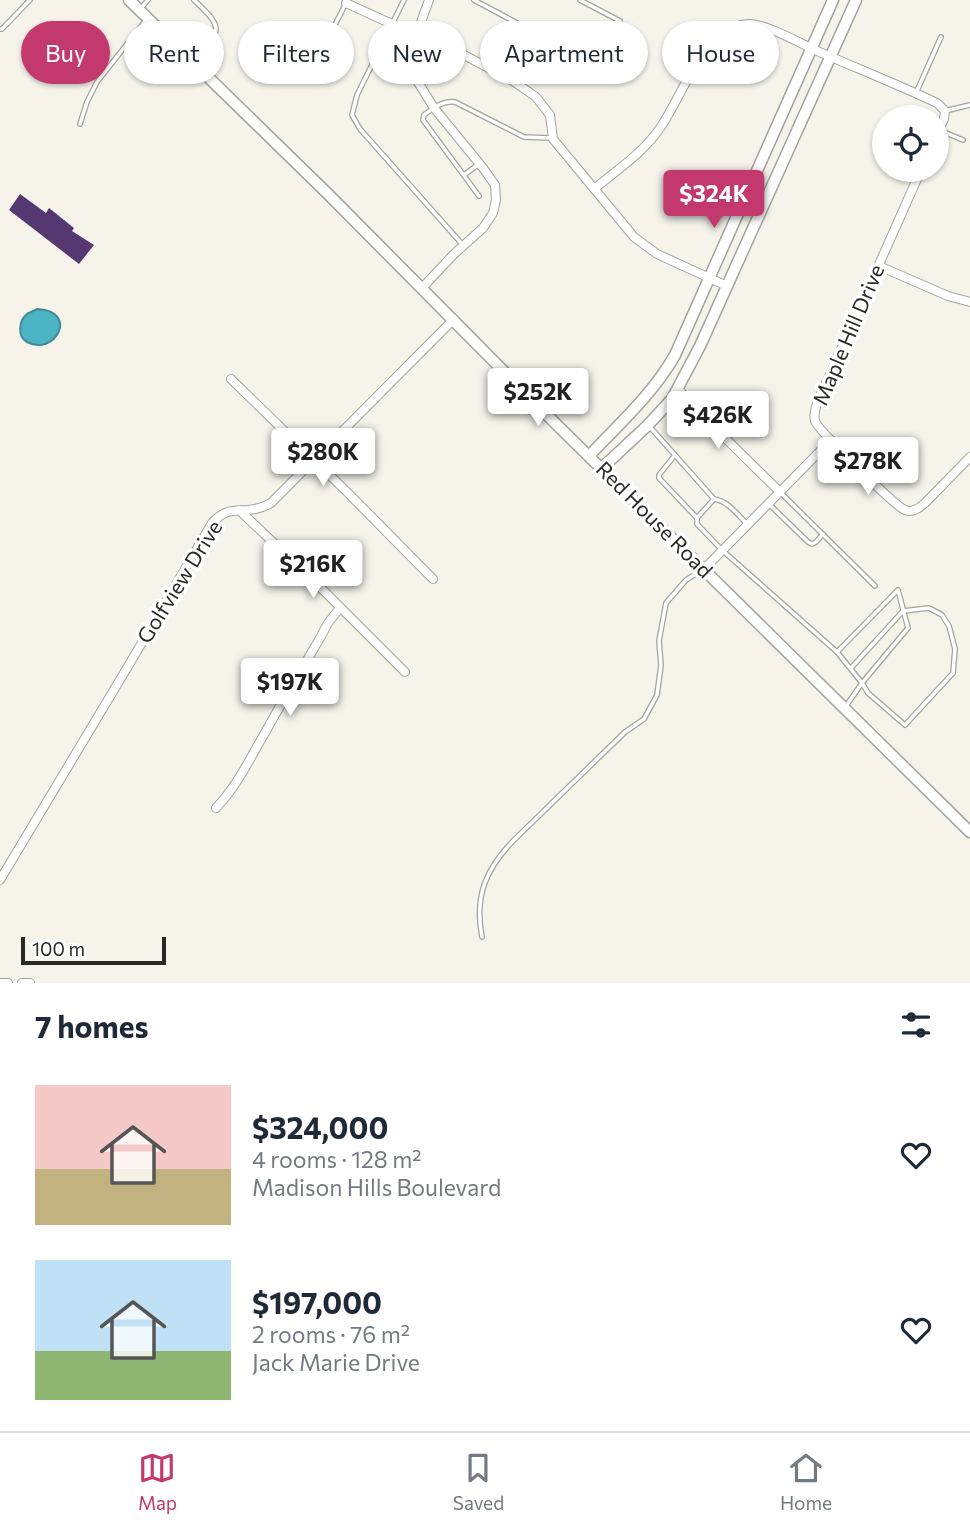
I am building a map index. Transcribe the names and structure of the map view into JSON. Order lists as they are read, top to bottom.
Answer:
{
  "streets": {
    "main road": ["Red House Road"],
    "street": ["Maple Hill Drive", "Golfview Drive"]
  },
  "crossings": [
    ["Red House Road", "Golfview Drive"]
  ],
  "scale_bar": "100 m",
  "page": {
    "chip": [
      "Buy",
      "Rent",
      "Filters",
      "New",
      "Apartment",
      "House"
    ],
    "price": [
      "$324K",
      "$252K",
      "$426K",
      "$280K",
      "$278K",
      "$216K",
      "$197K"
    ],
    "scale": "100 m",
    "heading": "7 homes",
    "list": [
      {
        "name": "$324,000",
        "note": "4 rooms · 128 m² · Madison Hills Boulevard"
      },
      {
        "name": "$197,000",
        "note": "2 rooms · 76 m² · Jack Marie Drive"
      }
    ],
    "tabs": ["Map", "Saved", "Home"]
  }
}
